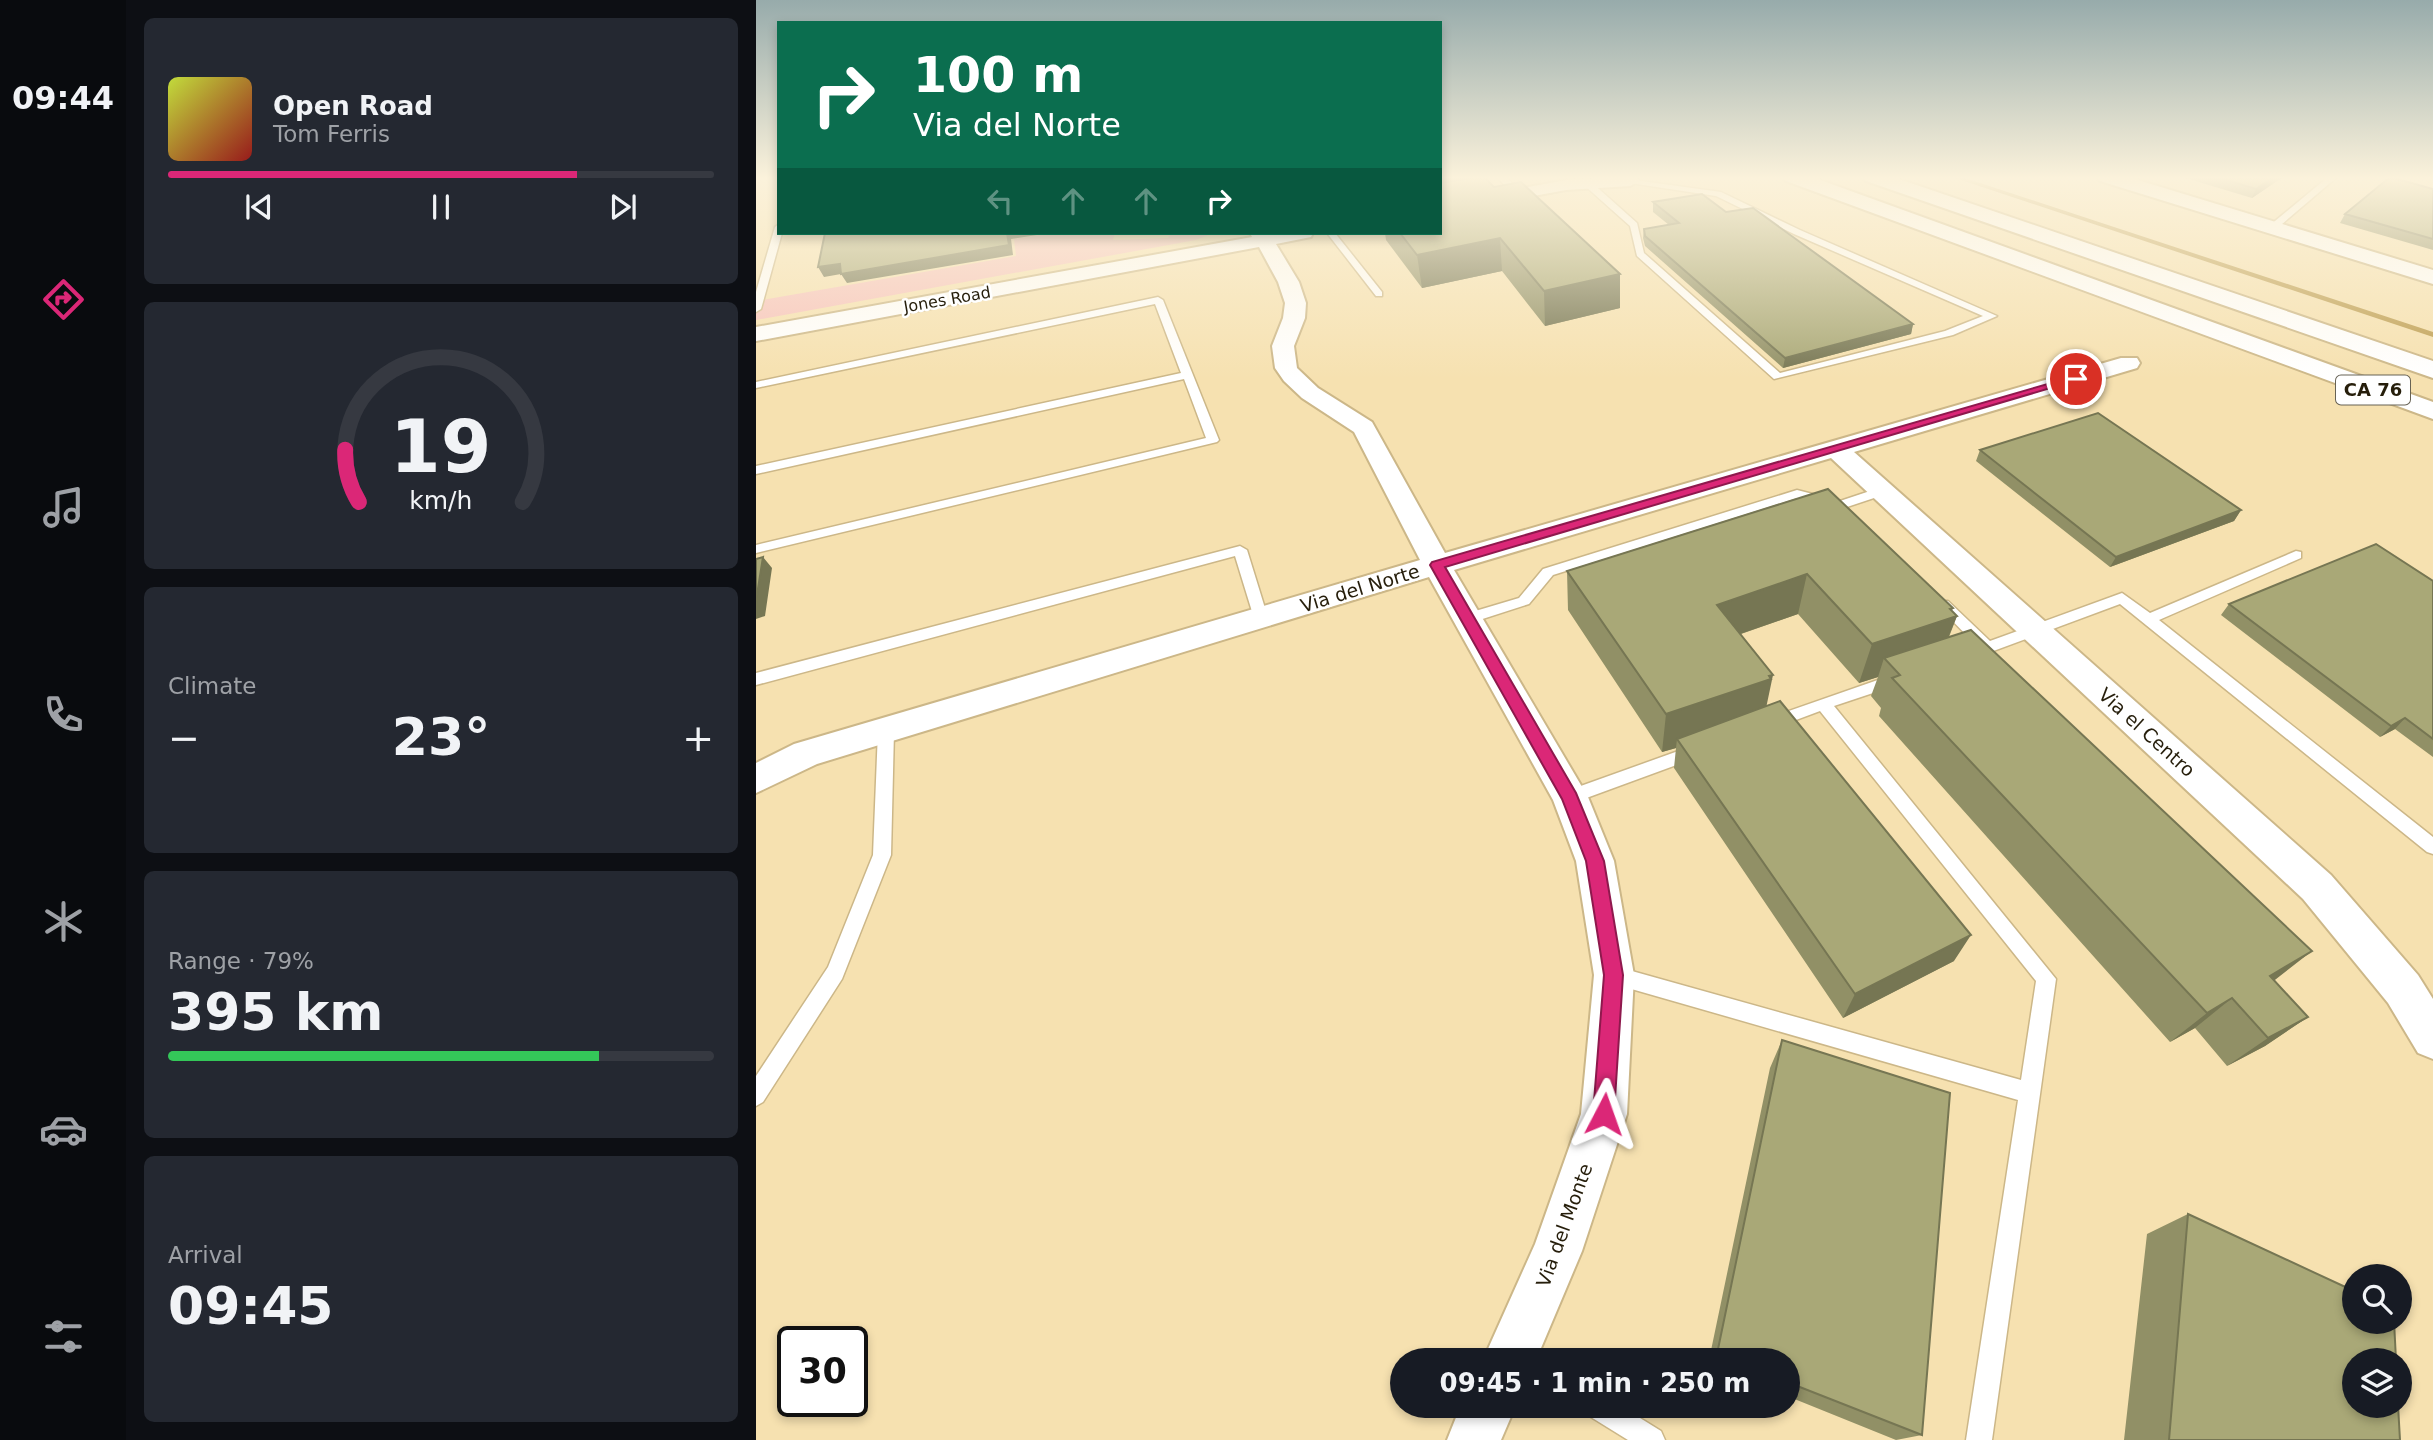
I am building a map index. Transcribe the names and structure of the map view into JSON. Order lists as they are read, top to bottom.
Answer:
{
  "streets": {
    "main road": ["CA 76"],
    "street": [
      "Jones Road",
      "Via del Norte",
      "Via el Centro",
      "Via del Monte"
    ]
  },
  "crossings": [
    ["Via del Norte", "Via el Centro"],
    ["Via del Norte", "Via del Monte"]
  ],
  "page": {
    "tabs": "09:44",
    "turn": ["100 m", "Via del Norte"],
    "song": ["Open Road", "Tom Ferris"],
    "tile": [
      "Climate",
      ["Range · 79%", "395 km"],
      ["Arrival", "09:45"]
    ],
    "heat": ["−", "23°", "+"],
    "limit": "30",
    "trip": "09:45 · 1 min · 250 m",
    "gauge": ["19", "km/h"]
  }
}
